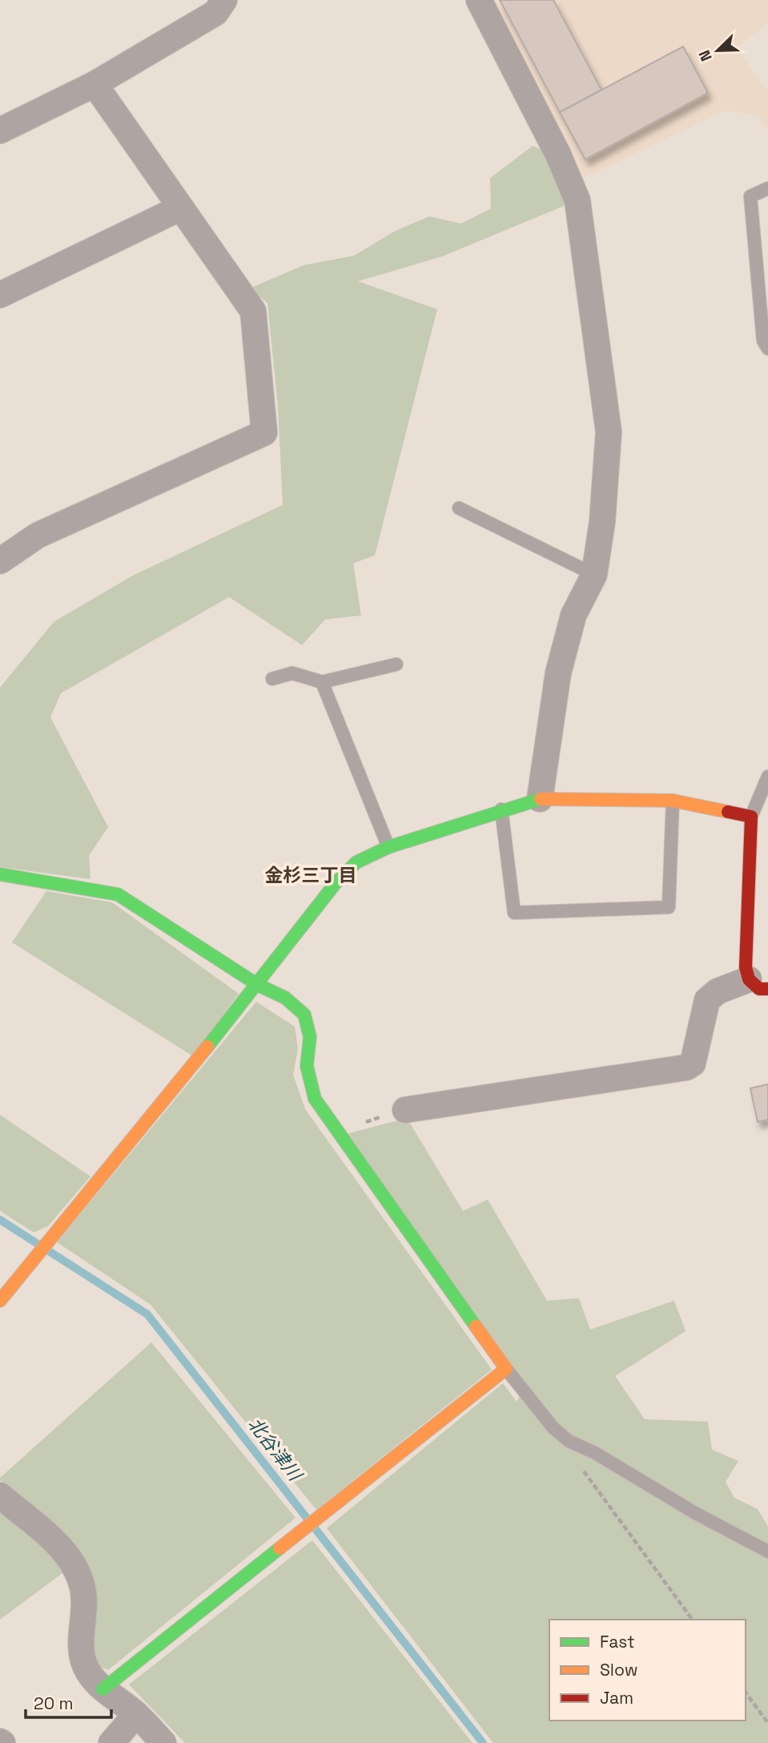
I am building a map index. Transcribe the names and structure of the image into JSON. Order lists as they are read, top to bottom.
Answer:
{
  "districts": ["金杉三丁目"],
  "water": ["北谷津川"],
  "legend": ["Fast", "Slow", "Jam"],
  "scale_bar": "20 m",
  "north": "bottom left"
}
